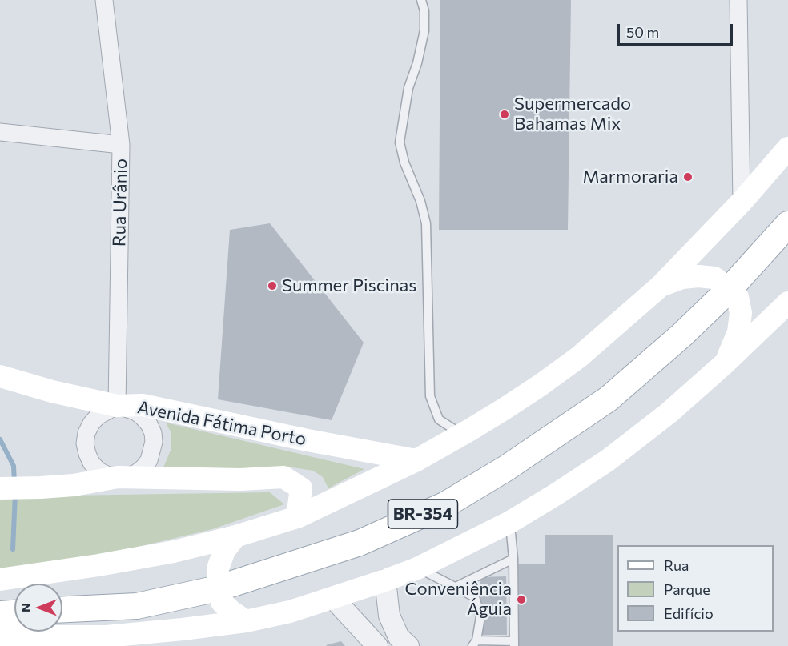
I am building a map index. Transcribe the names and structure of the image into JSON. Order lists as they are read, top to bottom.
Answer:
{
  "streets": {
    "main road": ["Avenida Fátima Porto", "BR-354"],
    "street": ["Rua Urânio"]
  },
  "crossings": [
    ["Rua Urânio", "Avenida Fátima Porto"]
  ],
  "places": [
    "Supermercado Bahamas Mix",
    "Marmoraria",
    "Summer Piscinas",
    "Conveniência Águia"
  ],
  "legend": ["Rua", "Parque", "Edifício"],
  "scale_bar": "50 m",
  "north": "left"
}
